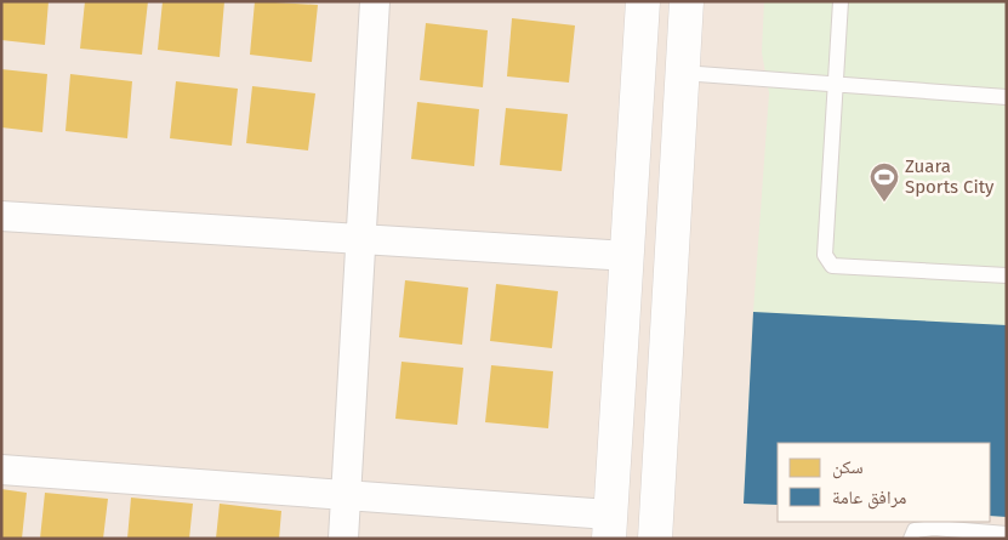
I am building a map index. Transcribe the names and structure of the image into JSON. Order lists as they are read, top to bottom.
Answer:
{
  "places": {
    "sports": ["Zuara Sports City"]
  },
  "legend": ["سكن", "مرافق عامة"]
}
